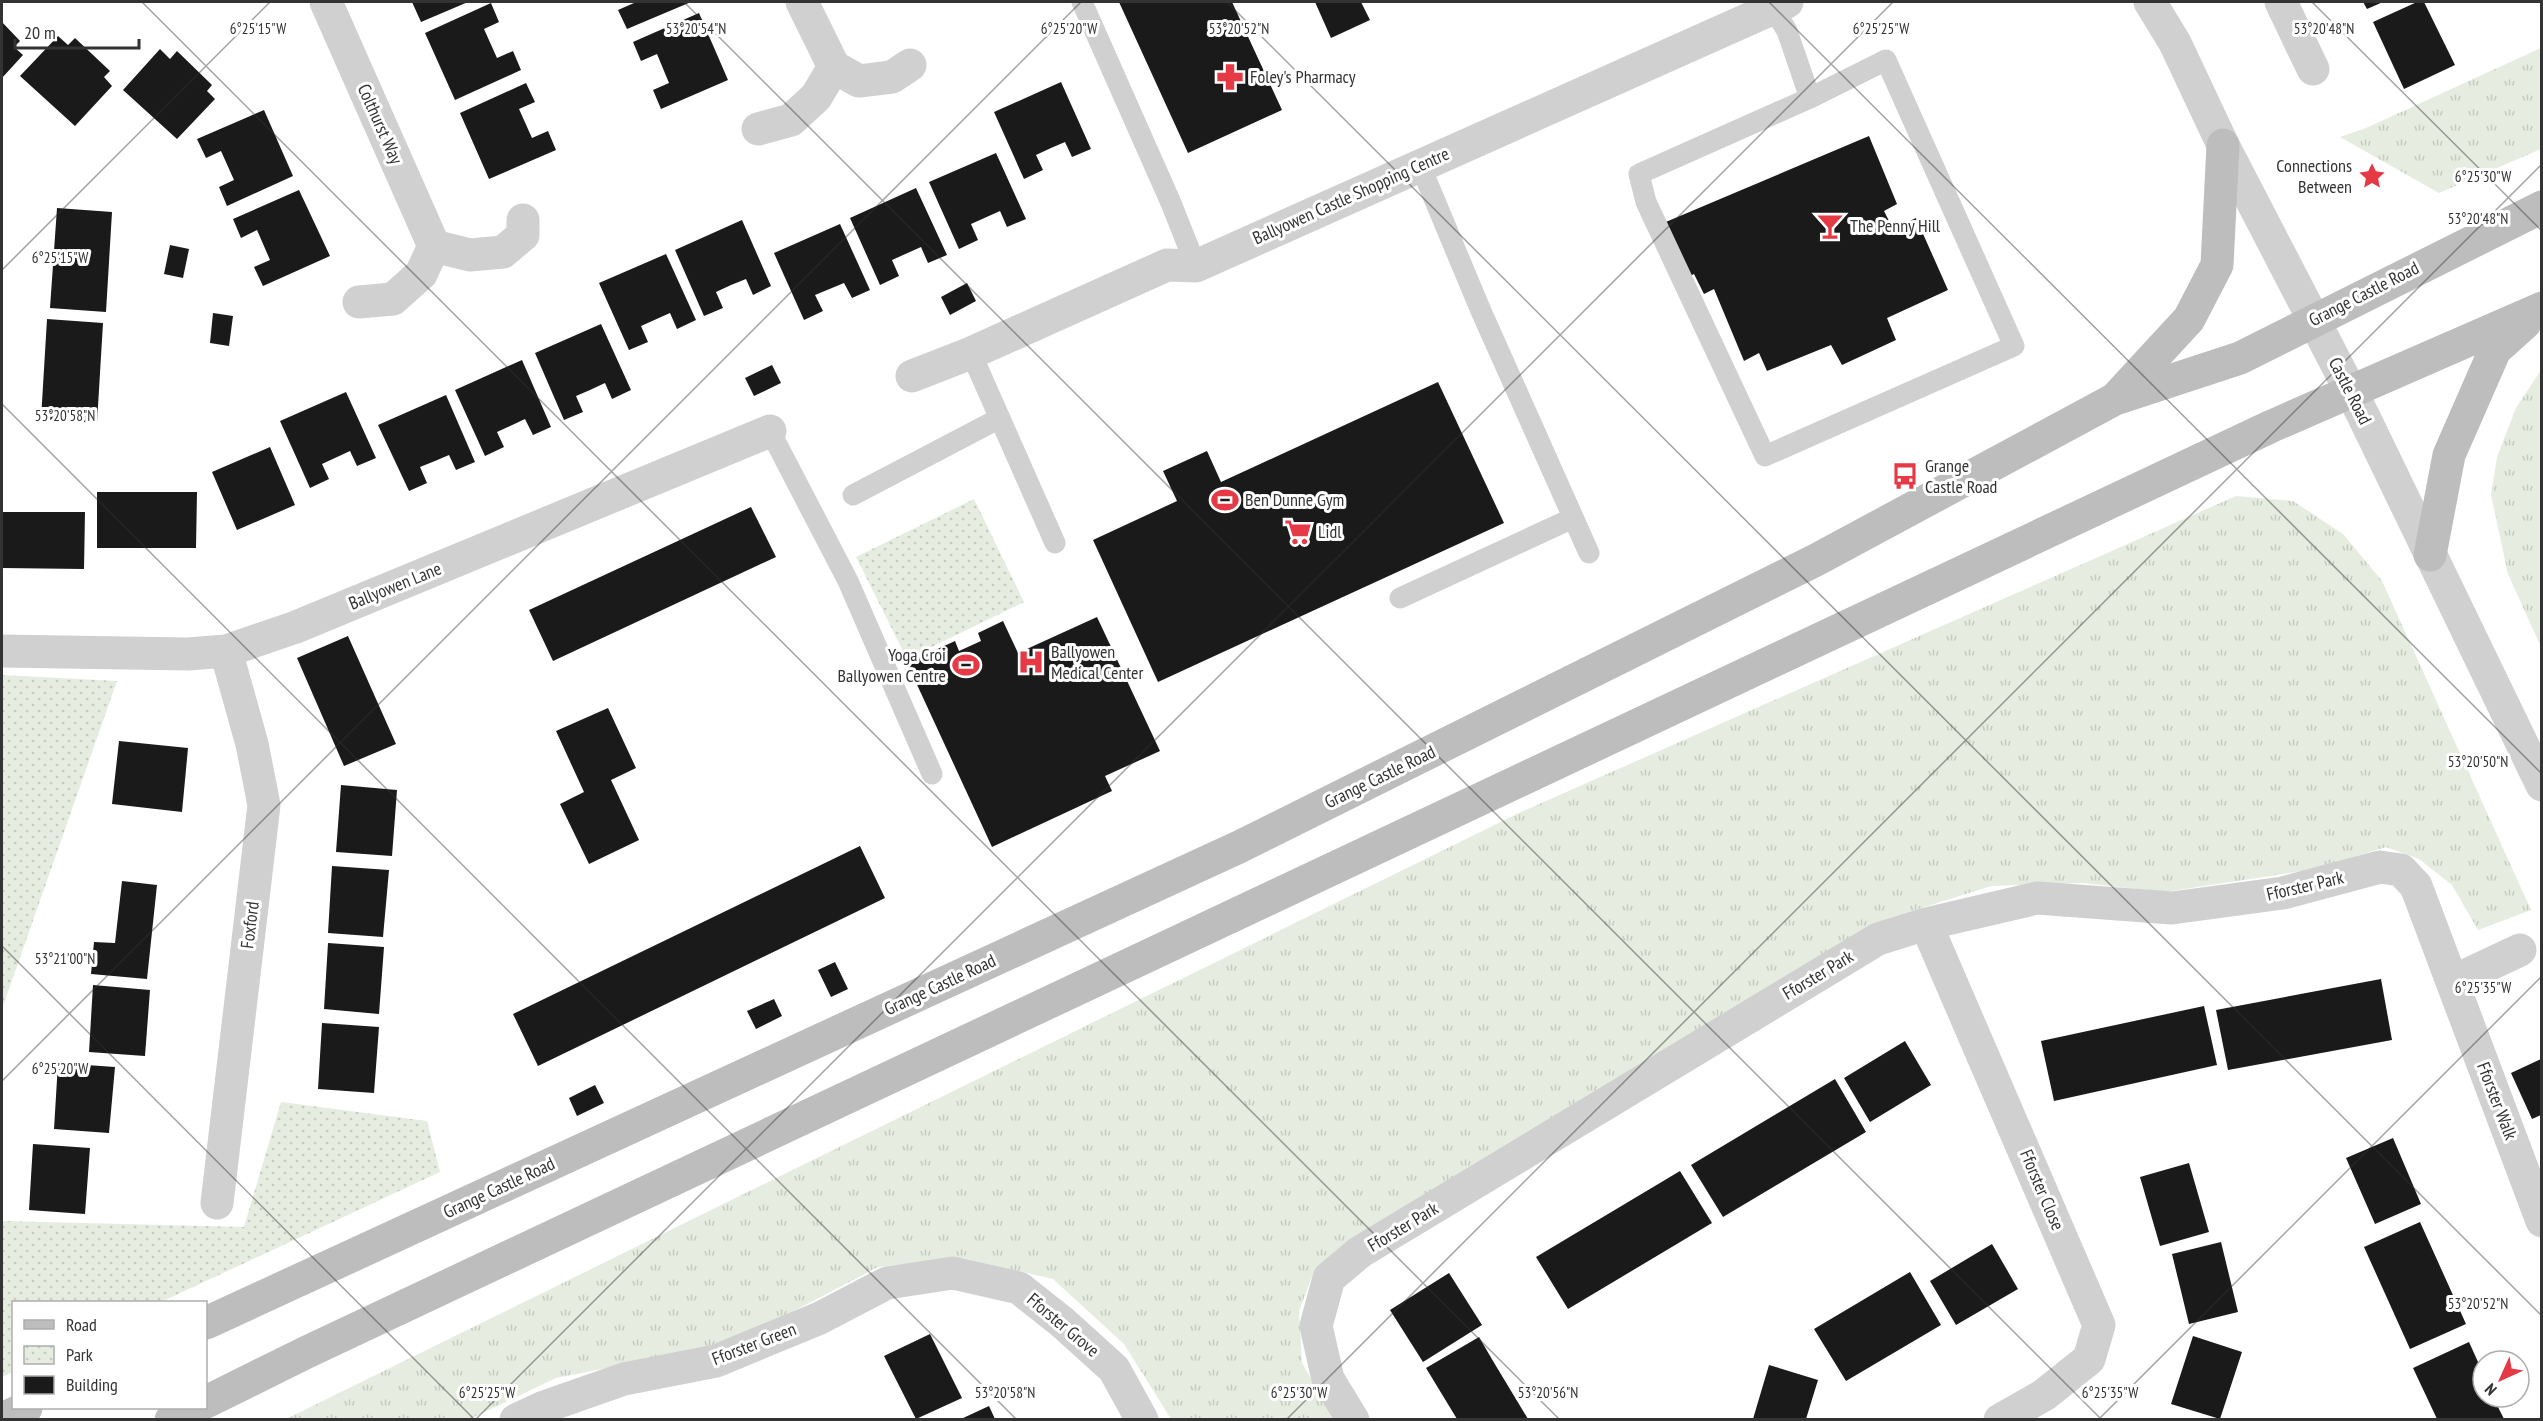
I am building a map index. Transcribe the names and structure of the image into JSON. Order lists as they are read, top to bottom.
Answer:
{
  "streets": {
    "main road": ["Grange Castle Road"],
    "street": [
      "Colthurst Way",
      "Ballyowen Castle Shopping Centre",
      "Castle Road",
      "Ballyowen Lane",
      "Fforster Park",
      "Foxford",
      "Fforster Walk",
      "Fforster Close",
      "Fforster Grove",
      "Fforster Green"
    ]
  },
  "crossings": [
    ["Grange Castle Road", "Castle Road"],
    ["Ballyowen Lane", "Foxford"],
    ["Fforster Park", "Fforster Walk"],
    ["Fforster Park", "Fforster Close"],
    ["Fforster Grove", "Fforster Green"]
  ],
  "places": {
    "pharmacy": ["Foley's Pharmacy"],
    "place": ["Connections Between"],
    "bar": ["The Penny Hill"],
    "bus stop": ["Grange Castle Road"],
    "sports": ["Ben Dunne Gym", "Yoga Croi Ballyowen Centre"],
    "supermarket": ["Lidl"],
    "hospital": ["Ballyowen Medical Center"]
  },
  "legend": ["Road", "Park", "Building"],
  "scale_bar": "20 m",
  "north": "bottom left",
  "coordinates": [
    "6°25'15\"W",
    "53°20'54\"N",
    "6°25'20\"W",
    "53°20'52\"N",
    "6°25'25\"W",
    "53°20'48\"N",
    "6°25'30\"W",
    "53°20'58\"N",
    "53°20'50\"N",
    "53°21'00\"N",
    "6°25'35\"W",
    "53°20'56\"N"
  ]
}
